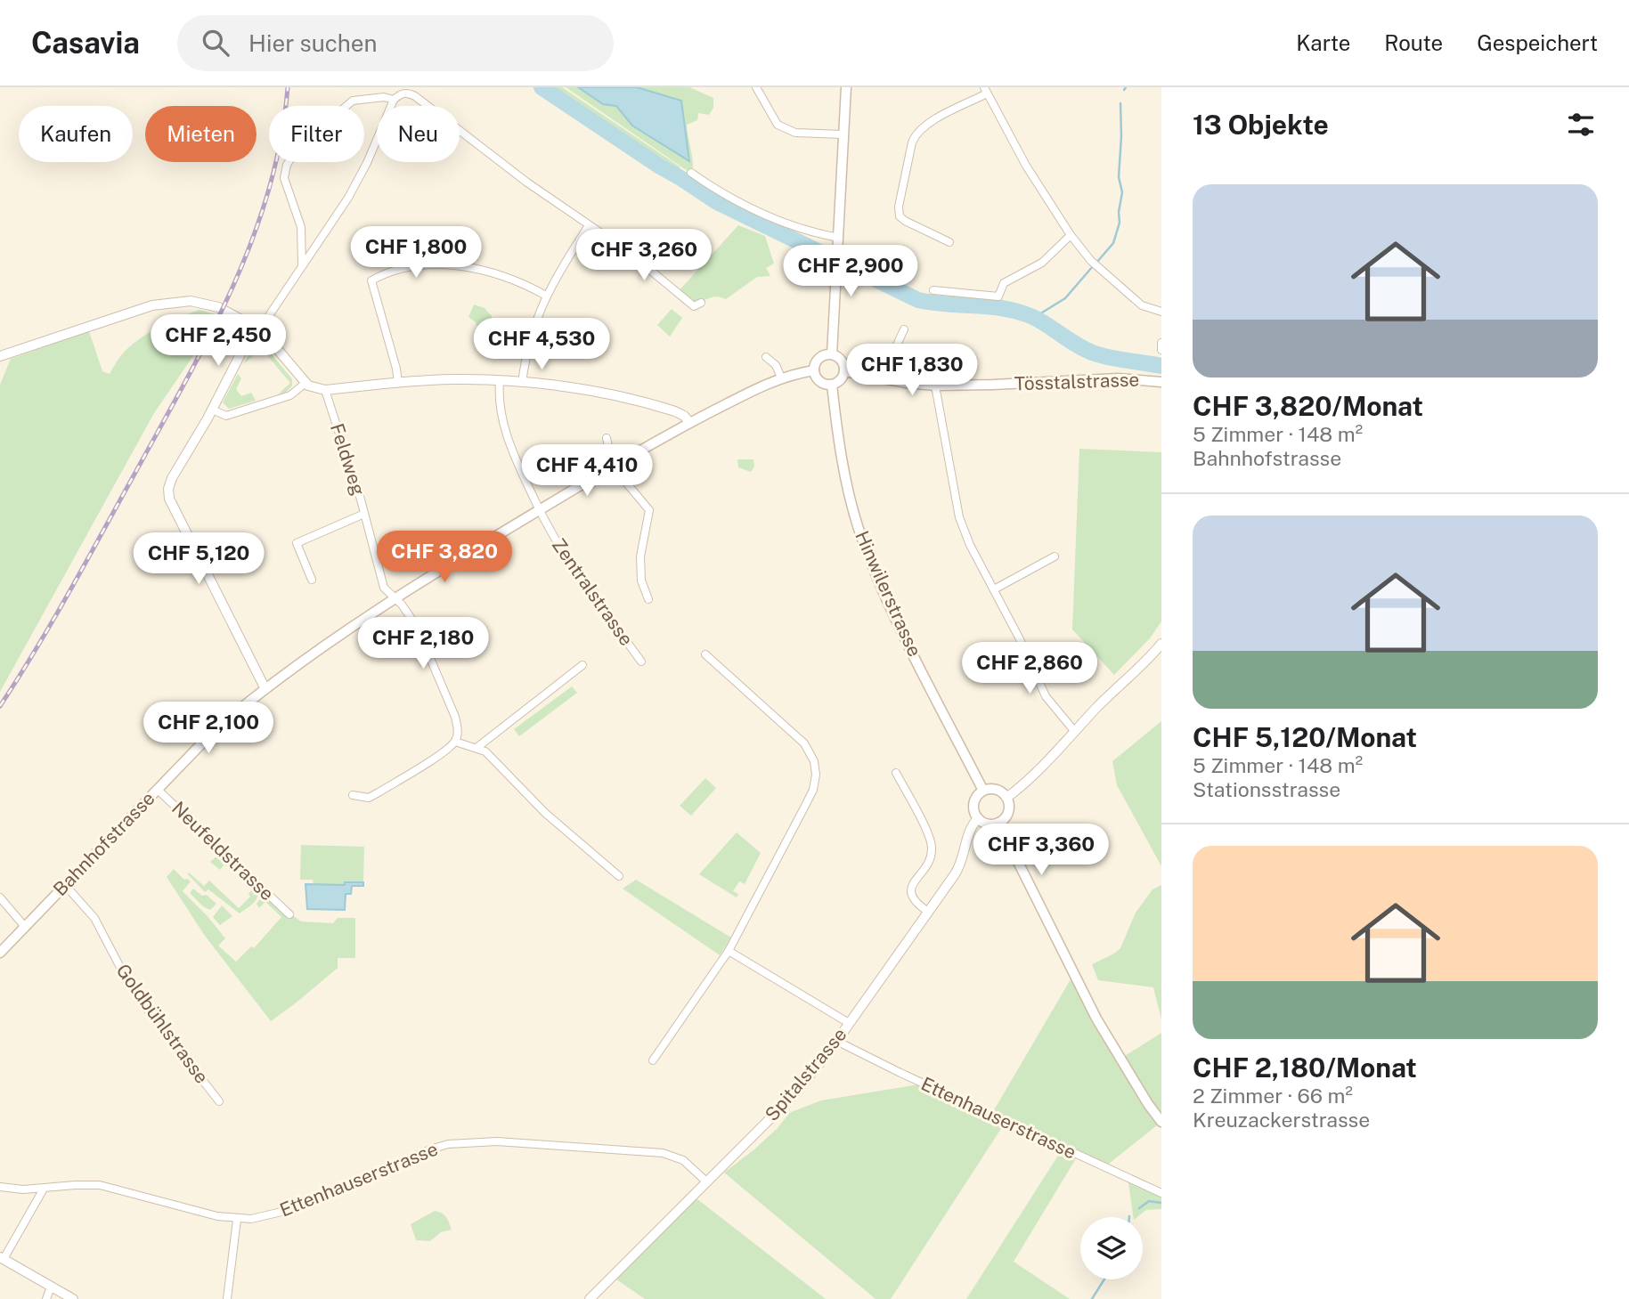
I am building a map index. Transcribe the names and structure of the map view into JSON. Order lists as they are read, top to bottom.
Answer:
{
  "streets": {
    "main road": ["Tösstalstrasse", "Hinwilerstrasse", "Bahnhofstrasse"],
    "street": [
      "Feldweg",
      "Zentralstrasse",
      "Neufeldstrasse",
      "Goldbühlstrasse",
      "Spitalstrasse",
      "Ettenhauserstrasse"
    ]
  },
  "crossings": [
    ["Tösstalstrasse", "Hinwilerstrasse"],
    ["Tösstalstrasse", "Bahnhofstrasse"],
    ["Feldweg", "Bahnhofstrasse"],
    ["Zentralstrasse", "Bahnhofstrasse"],
    ["Hinwilerstrasse", "Bahnhofstrasse"],
    ["Hinwilerstrasse", "Spitalstrasse"],
    ["Bahnhofstrasse", "Neufeldstrasse"],
    ["Bahnhofstrasse", "Goldbühlstrasse"],
    ["Spitalstrasse", "Ettenhauserstrasse"]
  ],
  "page": {
    "header": "Casavia",
    "search": "Hier suchen",
    "nav": ["Karte", "Route", "Gespeichert"],
    "heading": "13 Objekte",
    "chip": [
      "Kaufen",
      "Mieten",
      "Filter",
      "Neu"
    ],
    "list": [
      {
        "name": "CHF 3,820/Monat",
        "note": "5 Zimmer · 148 m² · Bahnhofstrasse"
      },
      {
        "name": "CHF 5,120/Monat",
        "note": "5 Zimmer · 148 m² · Stationsstrasse"
      },
      {
        "name": "CHF 2,180/Monat",
        "note": "2 Zimmer · 66 m² · Kreuzackerstrasse"
      }
    ],
    "price": [
      "CHF 1,800",
      "CHF 3,260",
      "CHF 2,900",
      "CHF 2,450",
      "CHF 4,530",
      "CHF 1,830",
      "CHF 4,410",
      "CHF 3,820",
      "CHF 5,120",
      "CHF 2,180",
      "CHF 2,860",
      "CHF 2,100",
      "CHF 3,360"
    ]
  }
}
